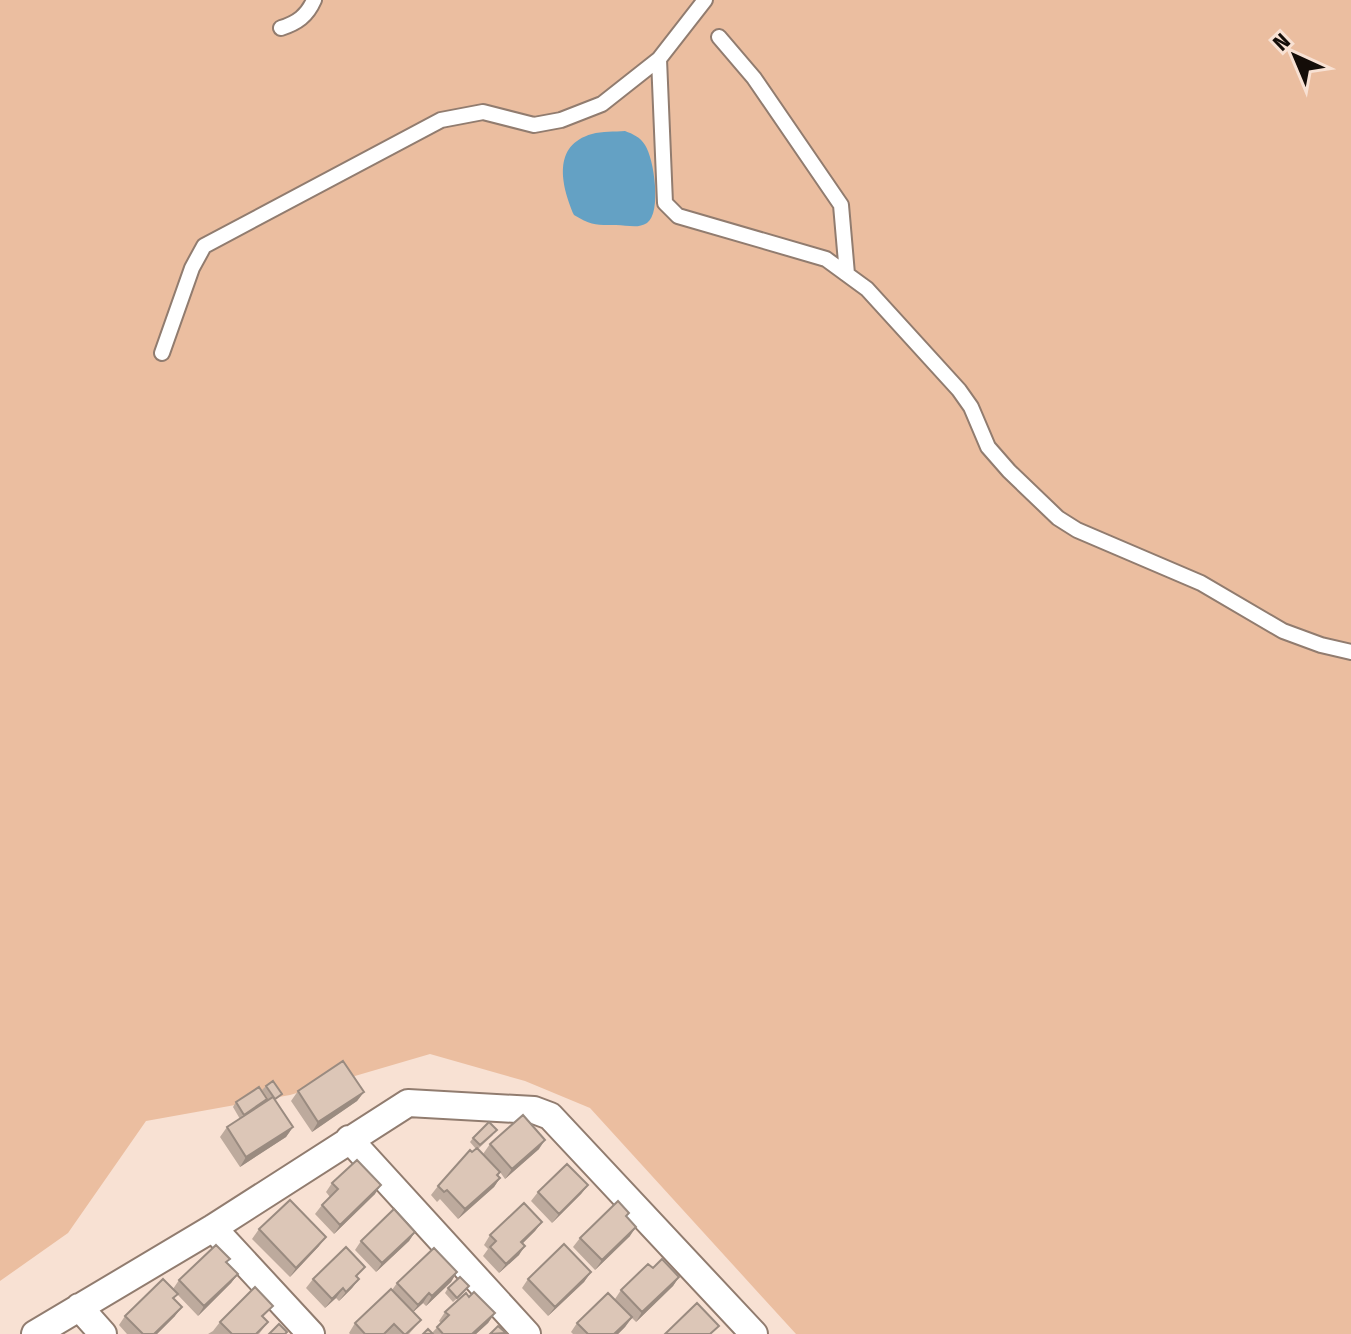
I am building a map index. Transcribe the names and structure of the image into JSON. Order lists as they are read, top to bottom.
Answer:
{
  "north": "top left"
}
